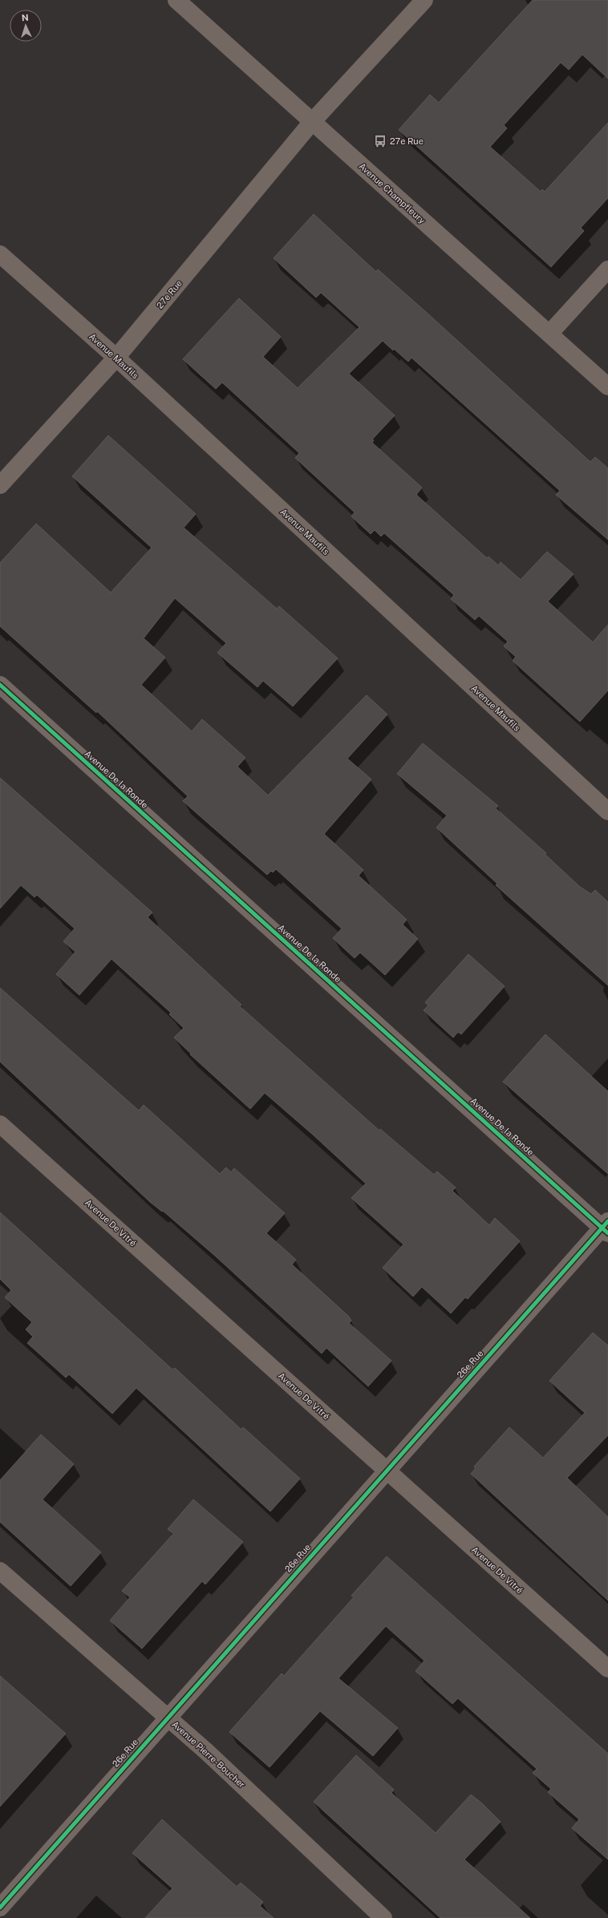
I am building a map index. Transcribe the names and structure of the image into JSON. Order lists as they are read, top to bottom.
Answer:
{
  "streets": {
    "street": [
      "Avenue Champfleury",
      "27e Rue",
      "Avenue Maufils",
      "Avenue De la Ronde",
      "Avenue De Vitré",
      "26e Rue",
      "Avenue Pierre-Boucher"
    ]
  },
  "crossings": [
    ["Avenue Champfleury", "27e Rue"],
    ["27e Rue", "Avenue Maufils"],
    ["Avenue De la Ronde", "26e Rue"],
    ["Avenue De Vitré", "26e Rue"],
    ["26e Rue", "Avenue Pierre-Boucher"]
  ],
  "places": {
    "bus stop": ["27e Rue"]
  },
  "north": "top"
}
